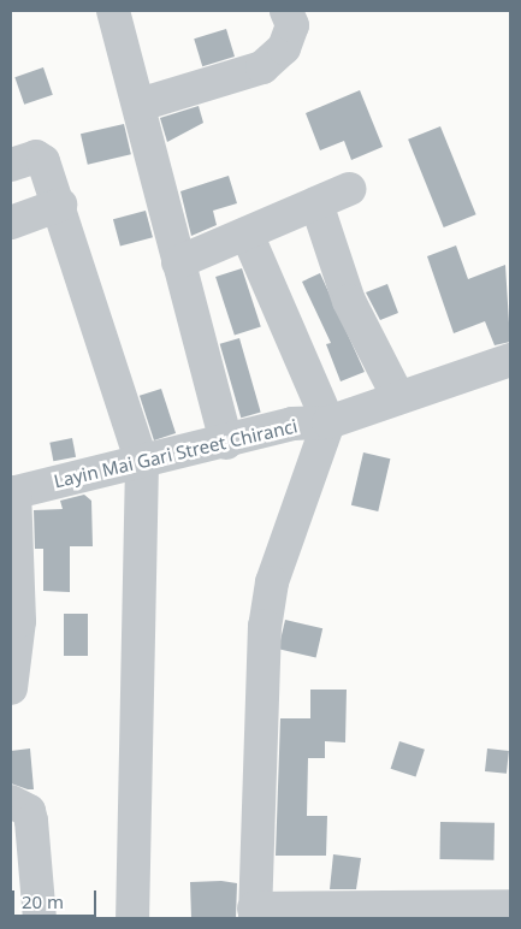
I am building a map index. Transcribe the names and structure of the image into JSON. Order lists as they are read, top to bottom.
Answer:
{
  "streets": {
    "street": ["Layin Mai Gari Street Chiranci"]
  },
  "scale_bar": "20 m"
}
